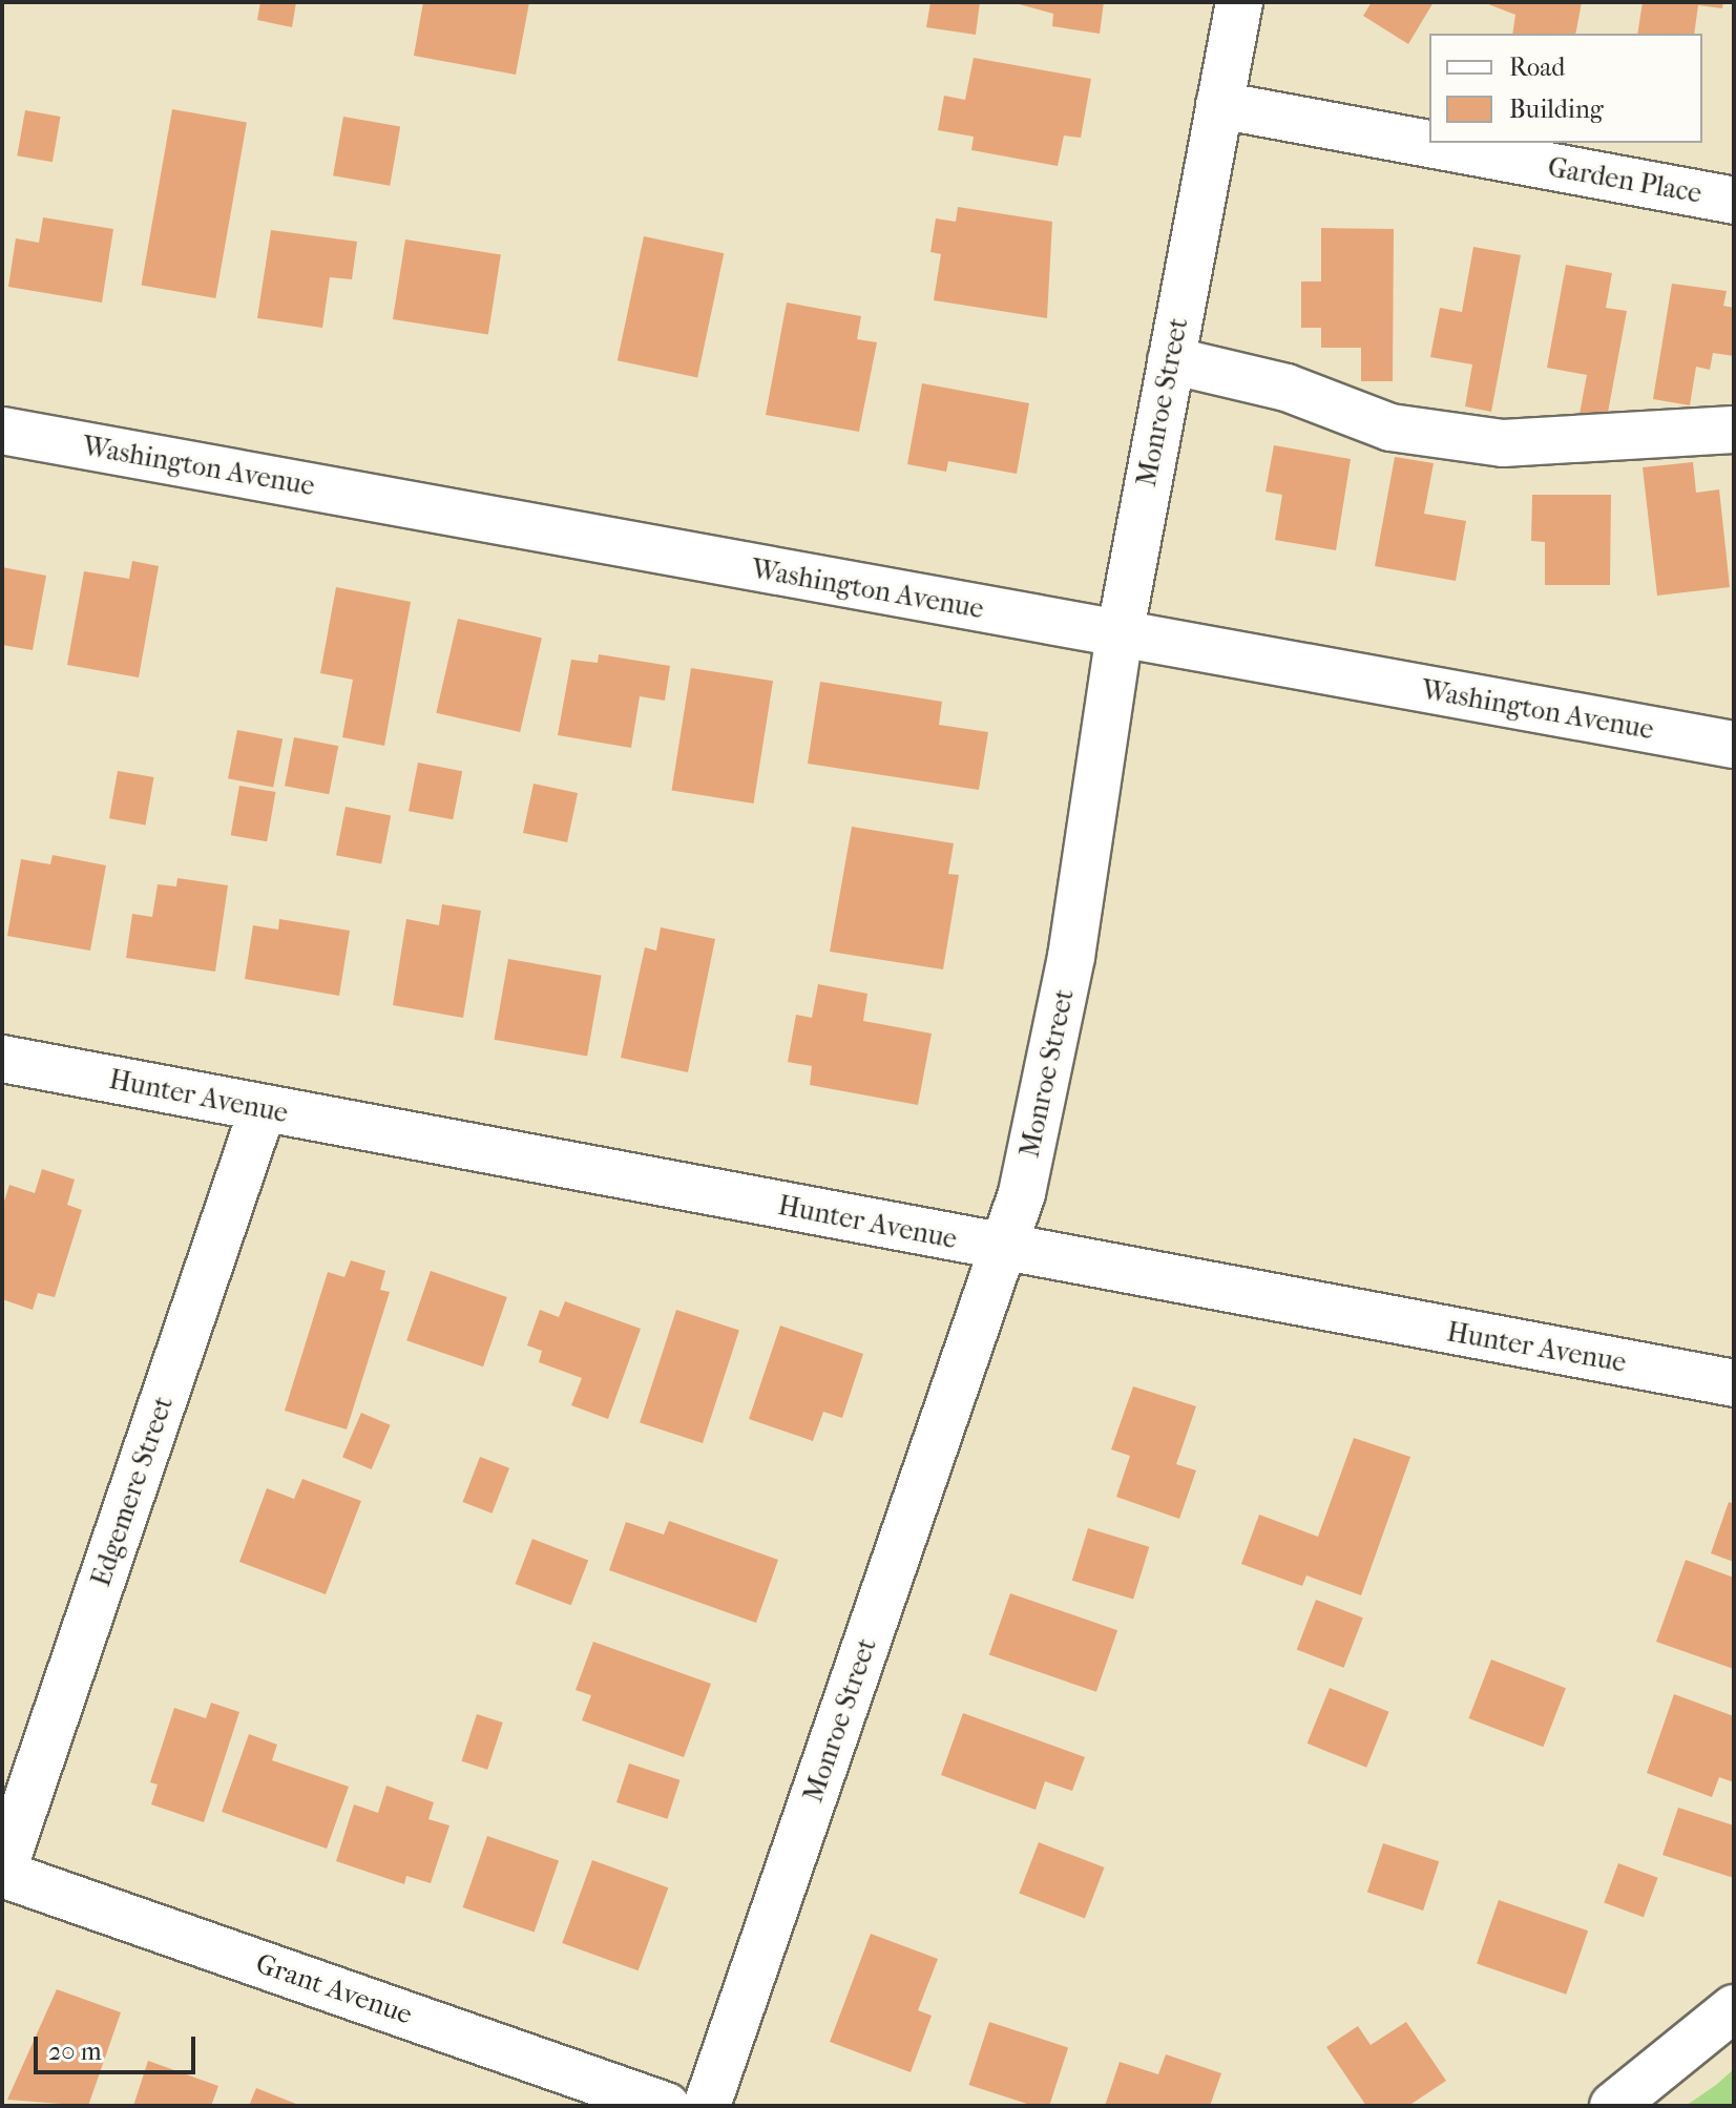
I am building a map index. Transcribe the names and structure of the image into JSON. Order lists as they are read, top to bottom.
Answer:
{
  "streets": {
    "street": [
      "Garden Place",
      "Monroe Street",
      "Washington Avenue",
      "Hunter Avenue",
      "Edgemere Street",
      "Grant Avenue"
    ]
  },
  "crossings": [
    ["Garden Place", "Monroe Street"],
    ["Monroe Street", "Washington Avenue"],
    ["Monroe Street", "Hunter Avenue"],
    ["Hunter Avenue", "Edgemere Street"],
    ["Edgemere Street", "Grant Avenue"]
  ],
  "legend": ["Road", "Building"],
  "scale_bar": "20 m"
}
